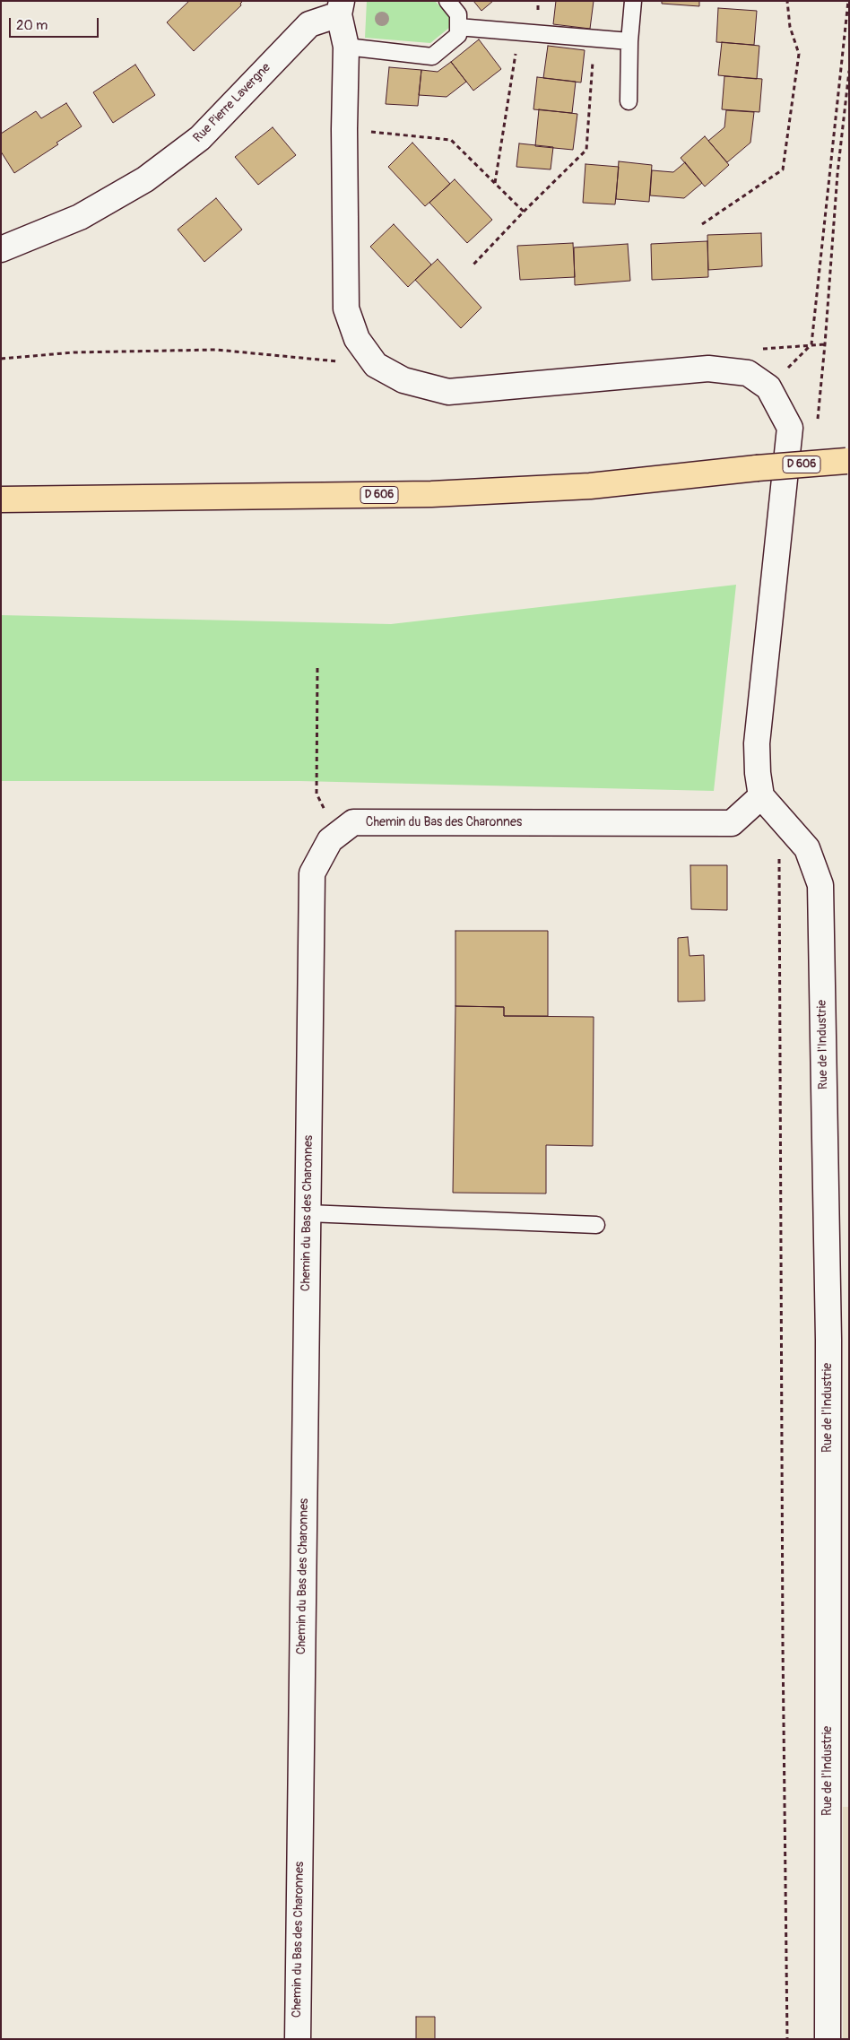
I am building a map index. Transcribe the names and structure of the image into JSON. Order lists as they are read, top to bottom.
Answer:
{
  "streets": {
    "main road": ["D 606"],
    "street": ["Rue Pierre Lavergne", "Chemin du Bas des Charonnes", "Rue de l'Industrie"]
  },
  "crossings": [
    ["Chemin du Bas des Charonnes", "Rue de l'Industrie"]
  ],
  "scale_bar": "20 m"
}
